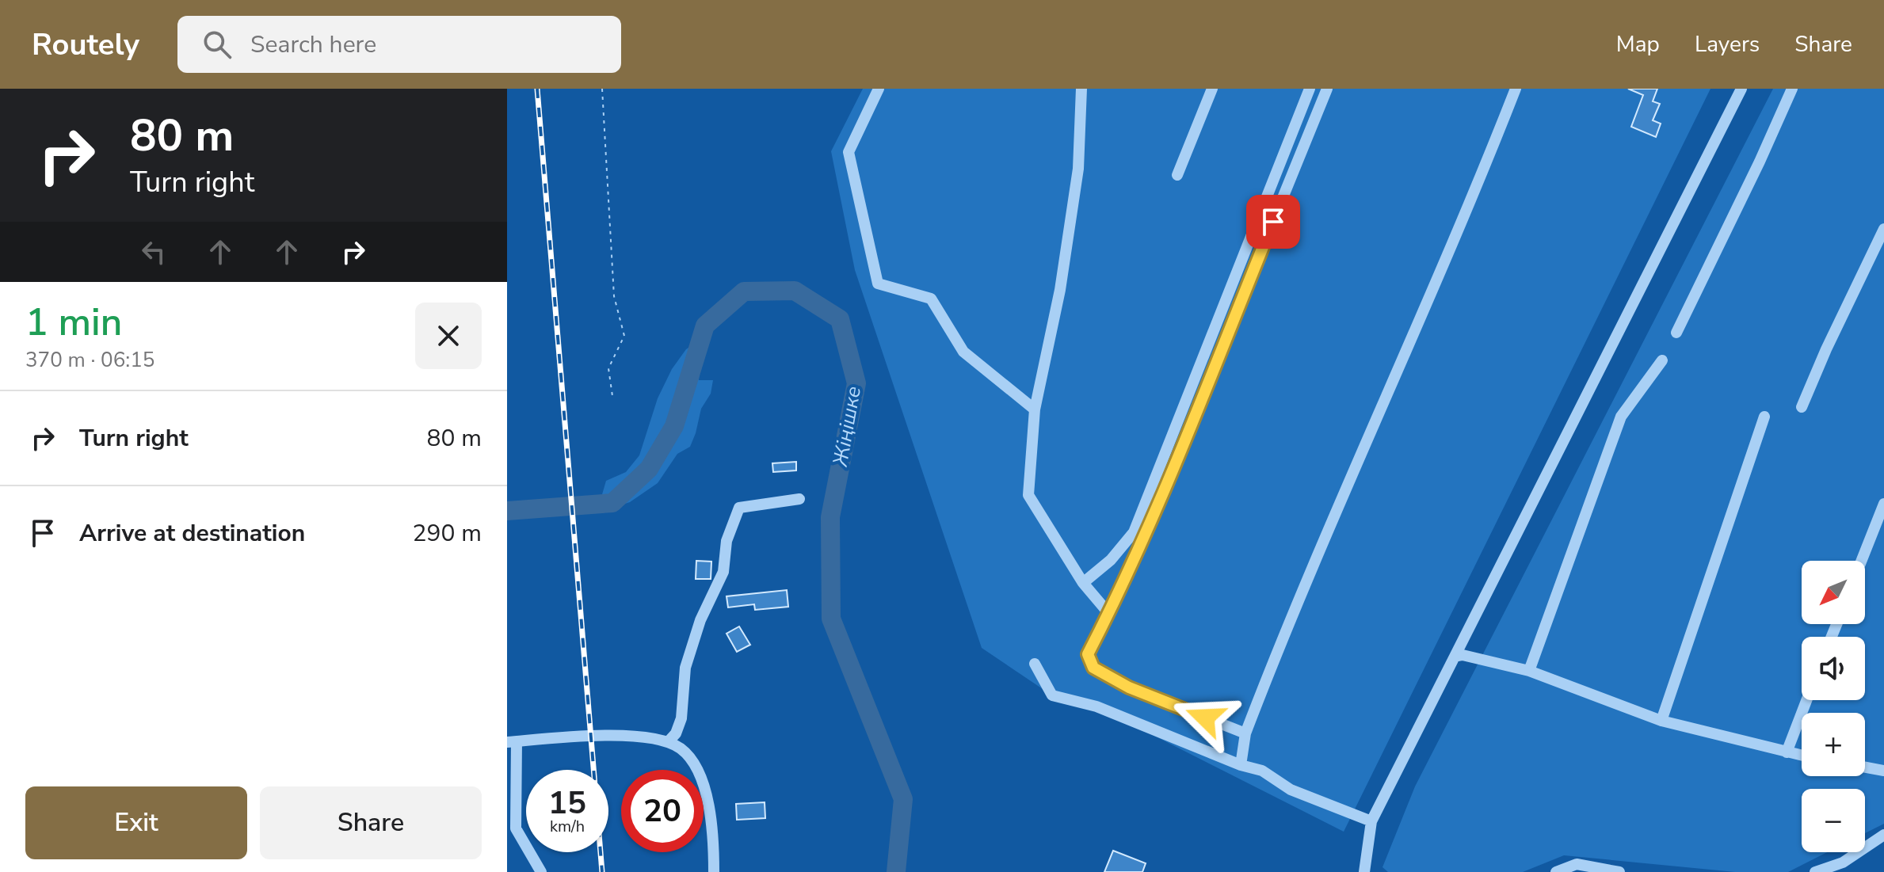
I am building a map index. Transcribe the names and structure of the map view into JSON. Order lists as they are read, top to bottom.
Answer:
{
  "water": ["Жіңішке"],
  "north": "bottom left",
  "page": {
    "header": "Routely",
    "search": "Search here",
    "nav": ["Map", "Layers", "Share"],
    "turn": ["80 m", "Turn right"],
    "heading": ["1 min", "370 m · 06:15"],
    "list": [
      {
        "name": "Turn right",
        "value": "80 m"
      },
      {
        "name": "Arrive at destination",
        "value": "290 m"
      }
    ],
    "map_buttons": ["+", "−"],
    "speed": "15 km/h",
    "limit": "20",
    "buttons": ["Exit", "Share"]
  }
}
